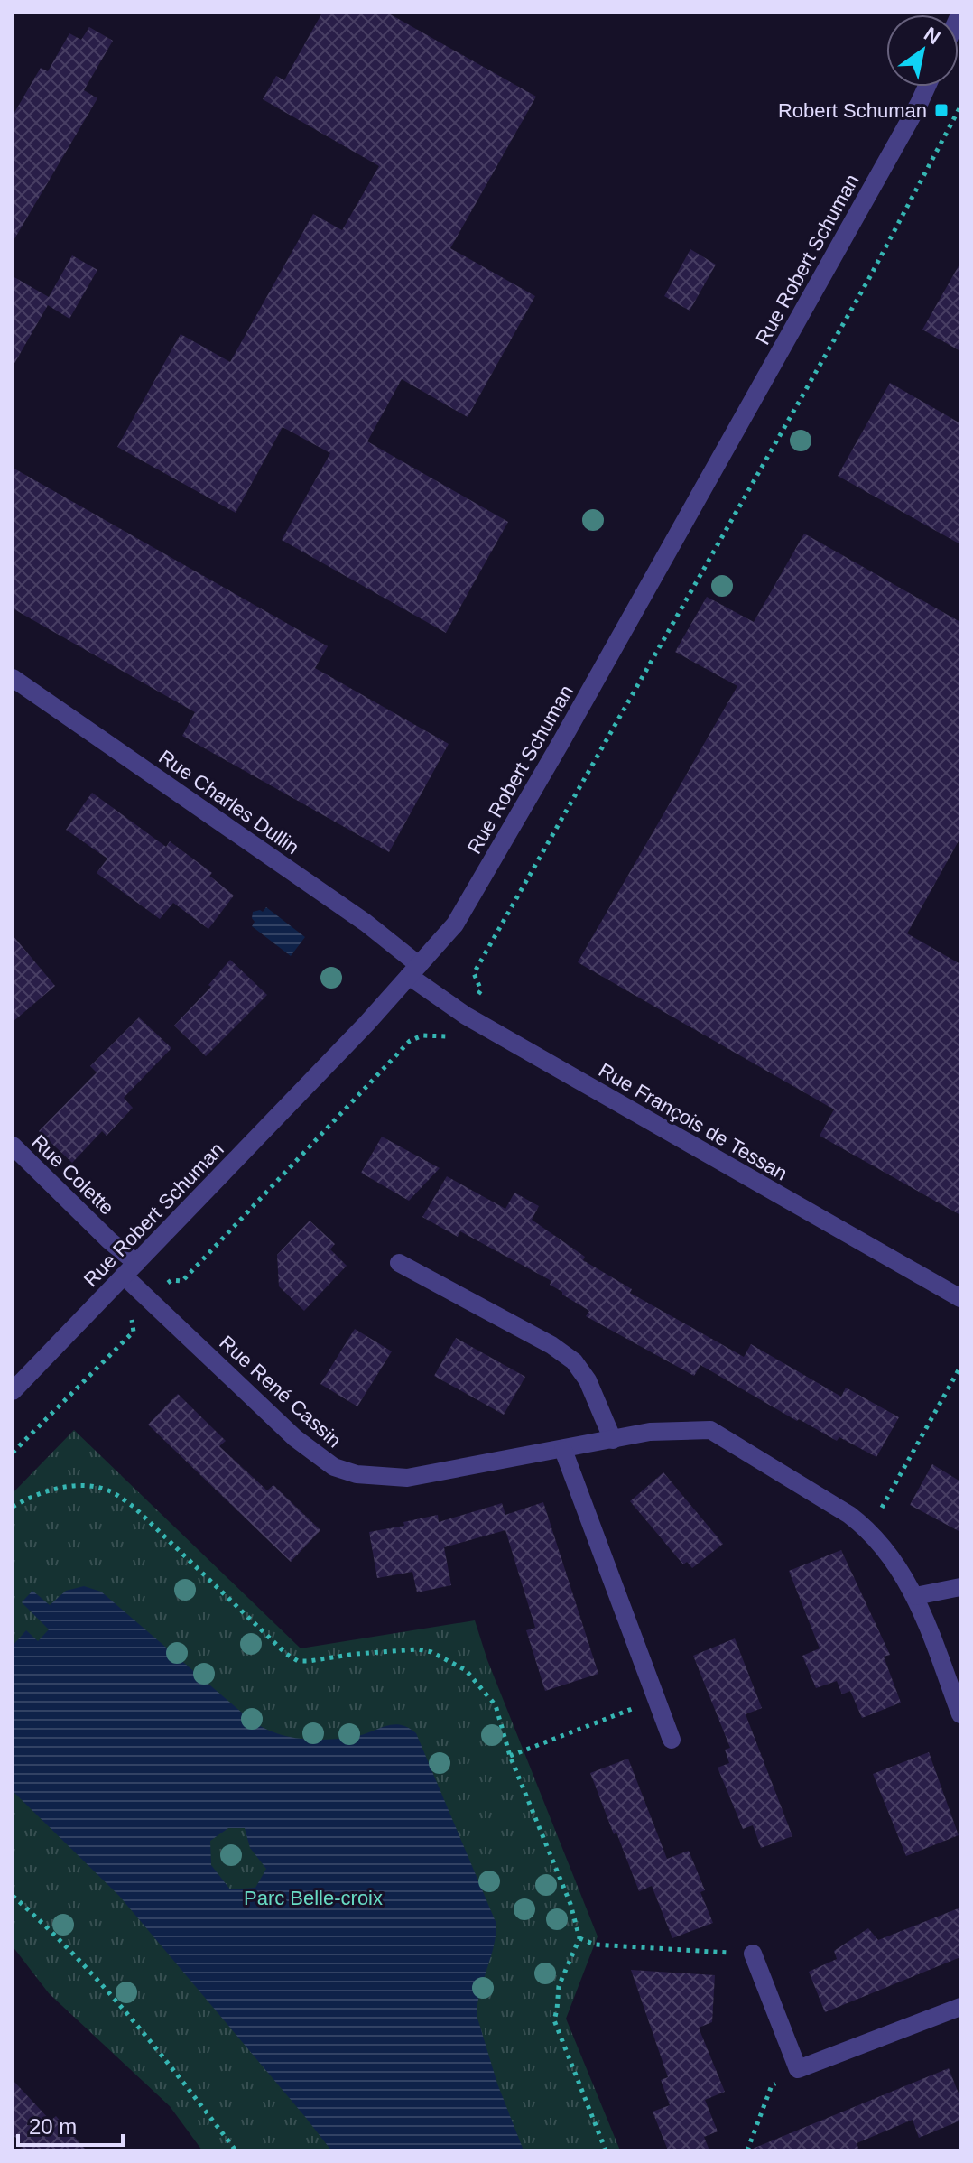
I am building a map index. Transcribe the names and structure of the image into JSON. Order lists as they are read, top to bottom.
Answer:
{
  "streets": {
    "street": [
      "Rue Robert Schuman",
      "Rue Charles Dullin",
      "Rue François de Tessan",
      "Rue Colette",
      "Rue René Cassin"
    ]
  },
  "crossings": [
    ["Rue Robert Schuman", "Rue Charles Dullin"],
    ["Rue Robert Schuman", "Rue François de Tessan"],
    ["Rue Robert Schuman", "Rue Colette"],
    ["Rue Robert Schuman", "Rue René Cassin"],
    ["Rue Charles Dullin", "Rue François de Tessan"],
    ["Rue Colette", "Rue René Cassin"]
  ],
  "parks": ["Parc Belle-croix"],
  "places": {
    "transit": ["Robert Schuman"]
  },
  "scale_bar": "20 m",
  "north": "top right"
}
